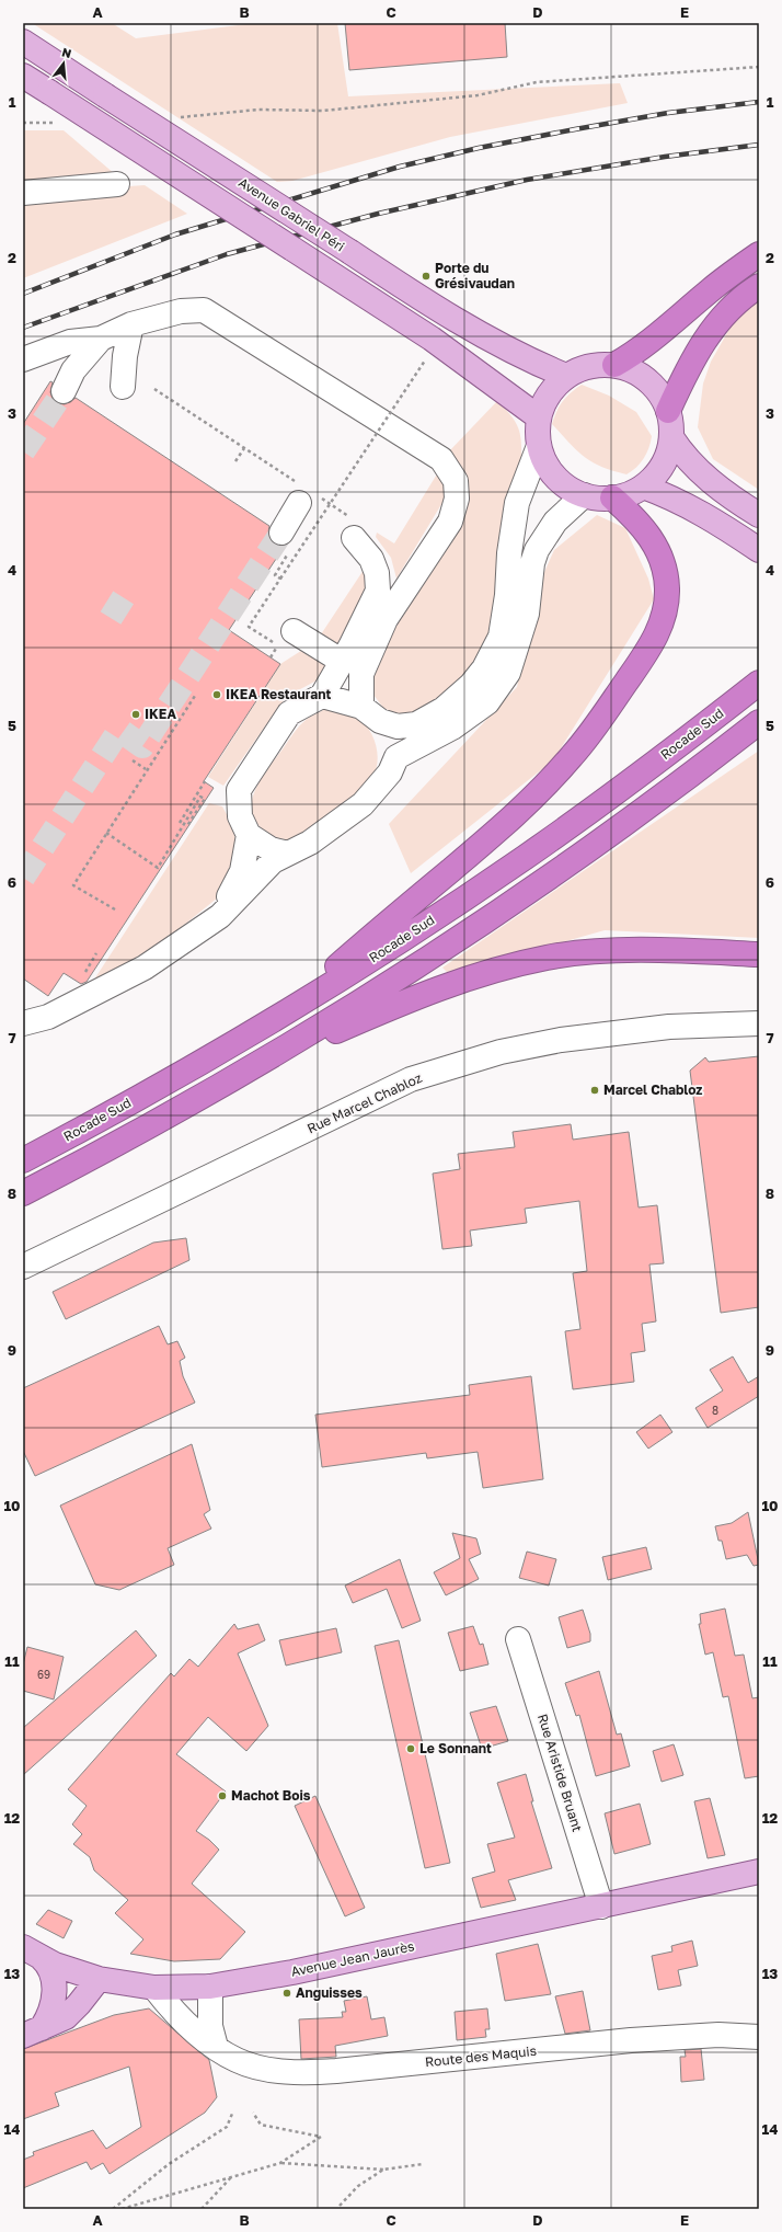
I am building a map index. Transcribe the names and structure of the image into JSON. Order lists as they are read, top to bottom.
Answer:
{
  "streets": {
    "highway": ["Rocade Sud"],
    "main road": ["Avenue Gabriel Péri", "Avenue Jean Jaurès"],
    "street": ["Rue Marcel Chabloz", "Rue Aristide Bruant", "Route des Maquis"]
  },
  "crossings": [
    ["Rue Aristide Bruant", "Avenue Jean Jaurès"],
    ["Avenue Jean Jaurès", "Route des Maquis"]
  ],
  "places": [
    "Porte du Grésivaudan",
    "IKEA Restaurant",
    "IKEA",
    "Marcel Chabloz",
    "Le Sonnant",
    "Machot Bois",
    "Anguisses"
  ],
  "house_numbers": ["8", "69"],
  "north": "top",
  "grid": {
    "columns": [
      "A",
      "B",
      "C",
      "D",
      "E"
    ],
    "rows": [
      "1",
      "2",
      "3",
      "4",
      "5",
      "6",
      "7",
      "8",
      "9",
      "10",
      "11",
      "12",
      "13",
      "14"
    ]
  }
}
